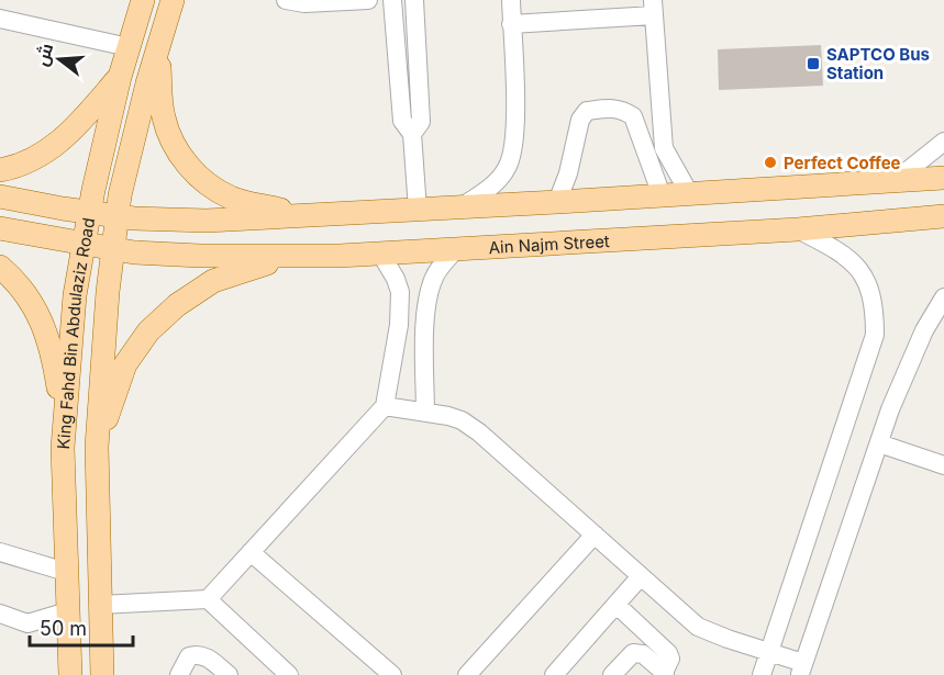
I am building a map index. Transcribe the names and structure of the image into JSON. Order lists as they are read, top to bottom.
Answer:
{
  "streets": {
    "main road": ["Ain Najm Street", "King Fahd Bin Abdulaziz Road"]
  },
  "crossings": [
    ["Ain Najm Street", "King Fahd Bin Abdulaziz Road"]
  ],
  "places": {
    "transit": ["SAPTCO Bus Station"],
    "other": ["Perfect Coffee"]
  },
  "scale_bar": "50 m",
  "north": "left"
}
